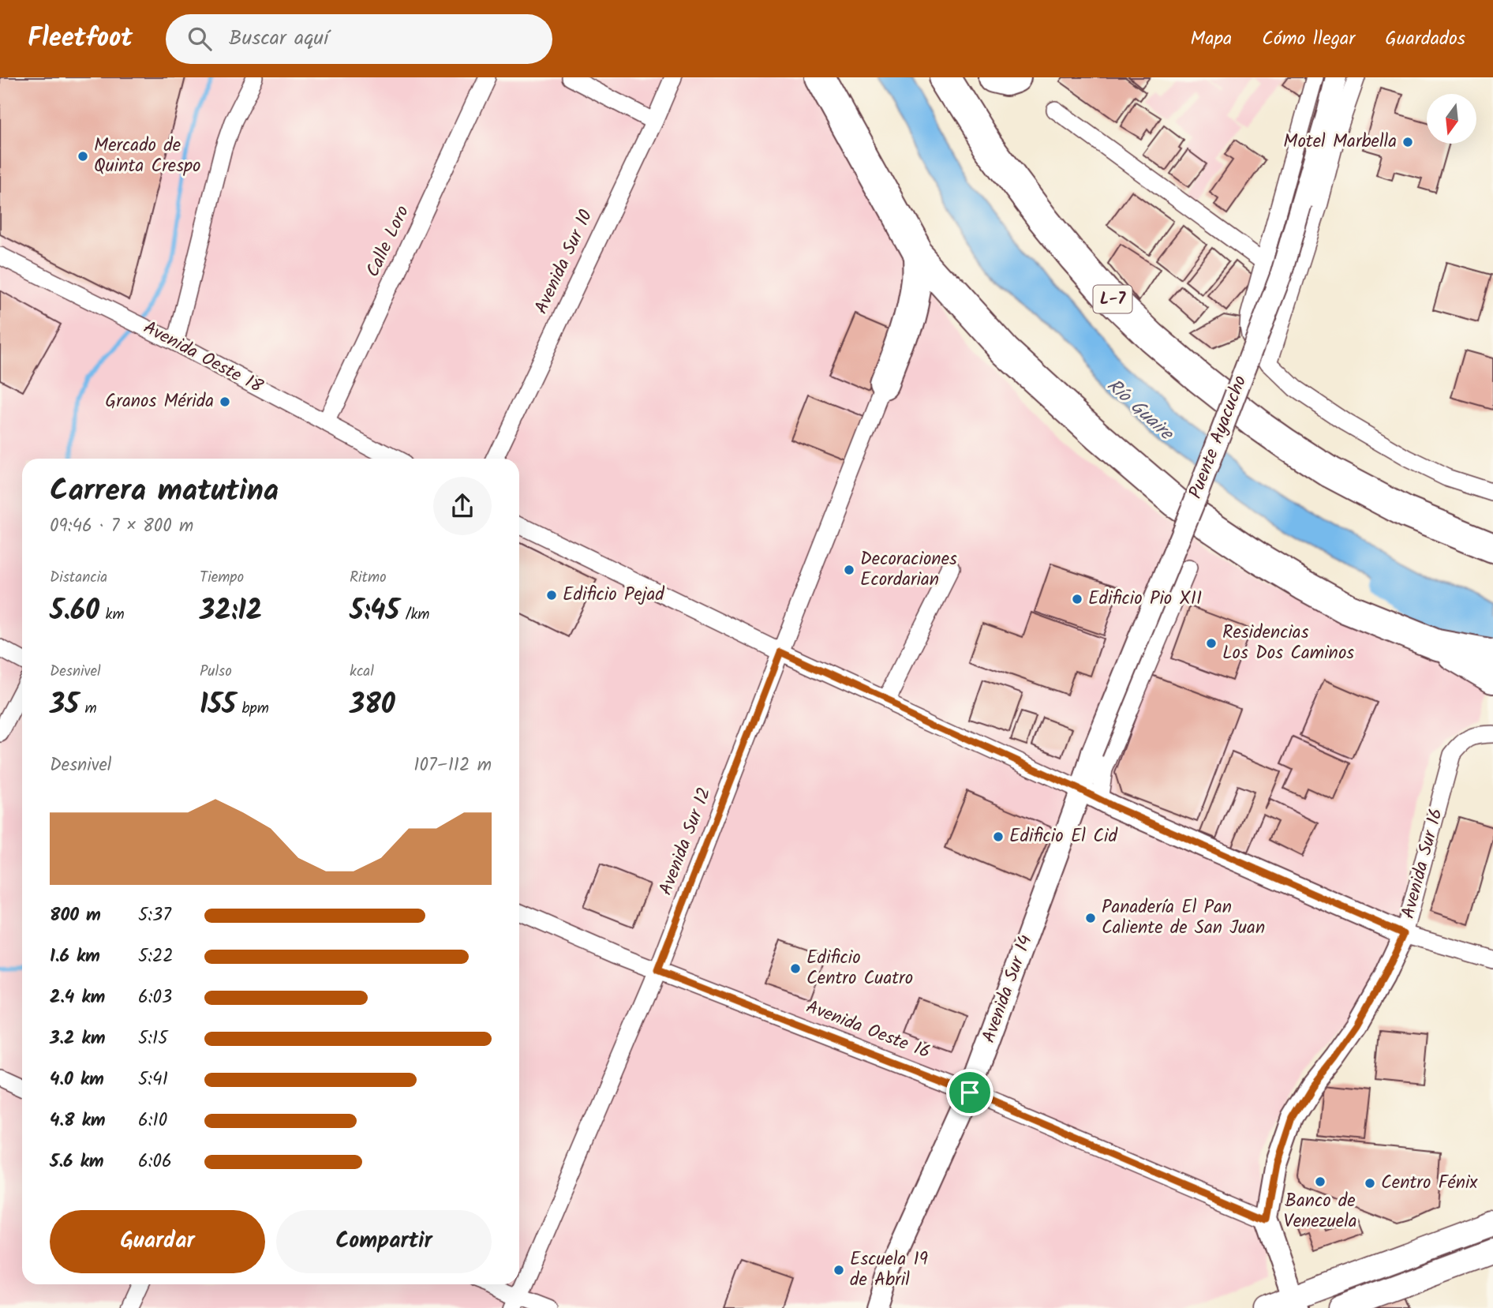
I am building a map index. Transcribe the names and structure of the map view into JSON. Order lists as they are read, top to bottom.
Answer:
{
  "streets": {
    "highway": ["L-7"],
    "street": [
      "Calle Loro",
      "Avenida Sur 10",
      "Avenida Oeste 18",
      "Puente Ayacucho",
      "Avenida Sur 12",
      "Avenida Sur 16",
      "Avenida Sur 14",
      "Avenida Oeste 16"
    ]
  },
  "crossings": [
    ["Calle Loro", "Avenida Oeste 18"],
    ["Puente Ayacucho", "Avenida Sur 14"],
    ["Avenida Sur 12", "Avenida Oeste 16"],
    ["Avenida Sur 16", "Avenida Oeste 16"],
    ["Avenida Sur 14", "Avenida Oeste 16"]
  ],
  "water": ["Río Guaire"],
  "places": [
    "Motel Marbella",
    "Mercado de Quinta Crespo",
    "Granos Mérida",
    "Decoraciones Ecordarian",
    "Edificio Pejad",
    "Edificio Pio XII",
    "Residencias Los Dos Caminos",
    "Edificio El Cid",
    "Panadería El Pan Caliente de San Juan",
    "Edificio Centro Cuatro",
    "Banco de Venezuela",
    "Centro Fénix",
    "Escuela 19 de Abril"
  ],
  "north": "bottom",
  "page": {
    "header": "Fleetfoot",
    "search": "Buscar aquí",
    "nav": ["Mapa", "Cómo llegar", "Guardados"],
    "heading": ["Carrera matutina", "09:46 · 7 × 800 m"],
    "stats": [
      ["Distancia", "5.60 km"],
      ["Tiempo", "32:12"],
      ["Ritmo", "5:45 /km"],
      ["Desnivel", "35 m"],
      ["Pulso", "155 bpm"],
      ["kcal", "380"]
    ],
    "chart": ["Desnivel", "107–112 m"],
    "list": [
      {
        "name": "800 m",
        "note": "5:37"
      },
      {
        "name": "1.6 km",
        "note": "5:22"
      },
      {
        "name": "2.4 km",
        "note": "6:03"
      },
      {
        "name": "3.2 km",
        "note": "5:15"
      },
      {
        "name": "4.0 km",
        "note": "5:41"
      },
      {
        "name": "4.8 km",
        "note": "6:10"
      },
      {
        "name": "5.6 km",
        "note": "6:06"
      }
    ],
    "buttons": ["Guardar", "Compartir"]
  }
}
